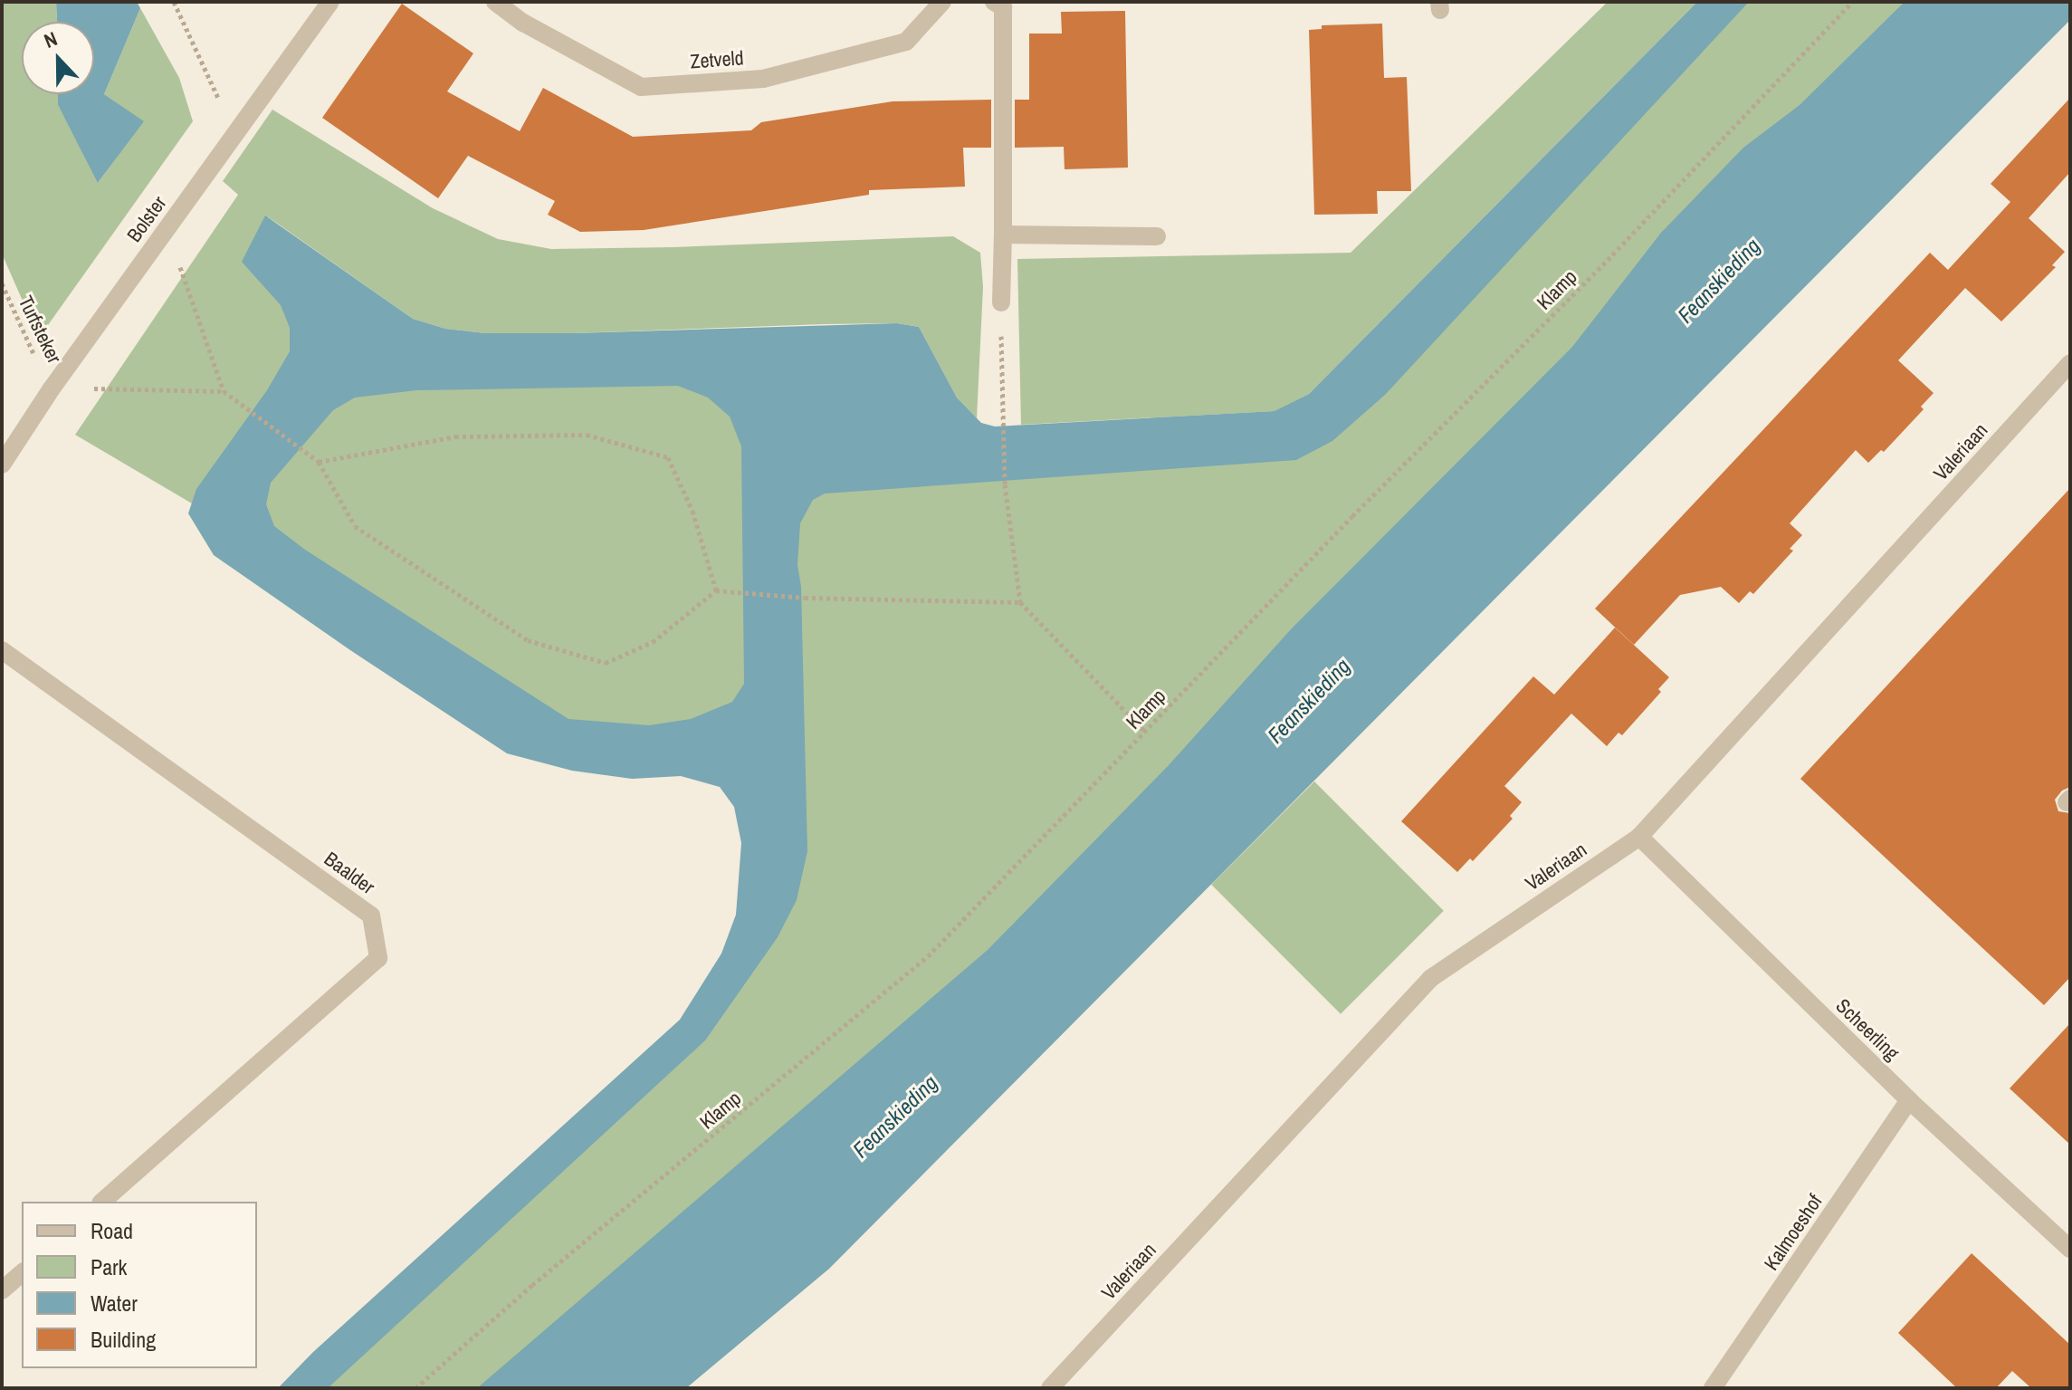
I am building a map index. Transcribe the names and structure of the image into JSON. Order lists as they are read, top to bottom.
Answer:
{
  "streets": {
    "street": [
      "Zetveld",
      "Bolster",
      "Valeriaan",
      "Baalder",
      "Scheerling",
      "Kalmoeshof"
    ],
    "path": ["Klamp", "Turfsteker"]
  },
  "crossings": [
    ["Bolster", "Turfsteker"],
    ["Valeriaan", "Scheerling"],
    ["Scheerling", "Kalmoeshof"]
  ],
  "water": ["Feanskieding"],
  "legend": [
    "Road",
    "Park",
    "Water",
    "Building"
  ],
  "north": "top"
}
